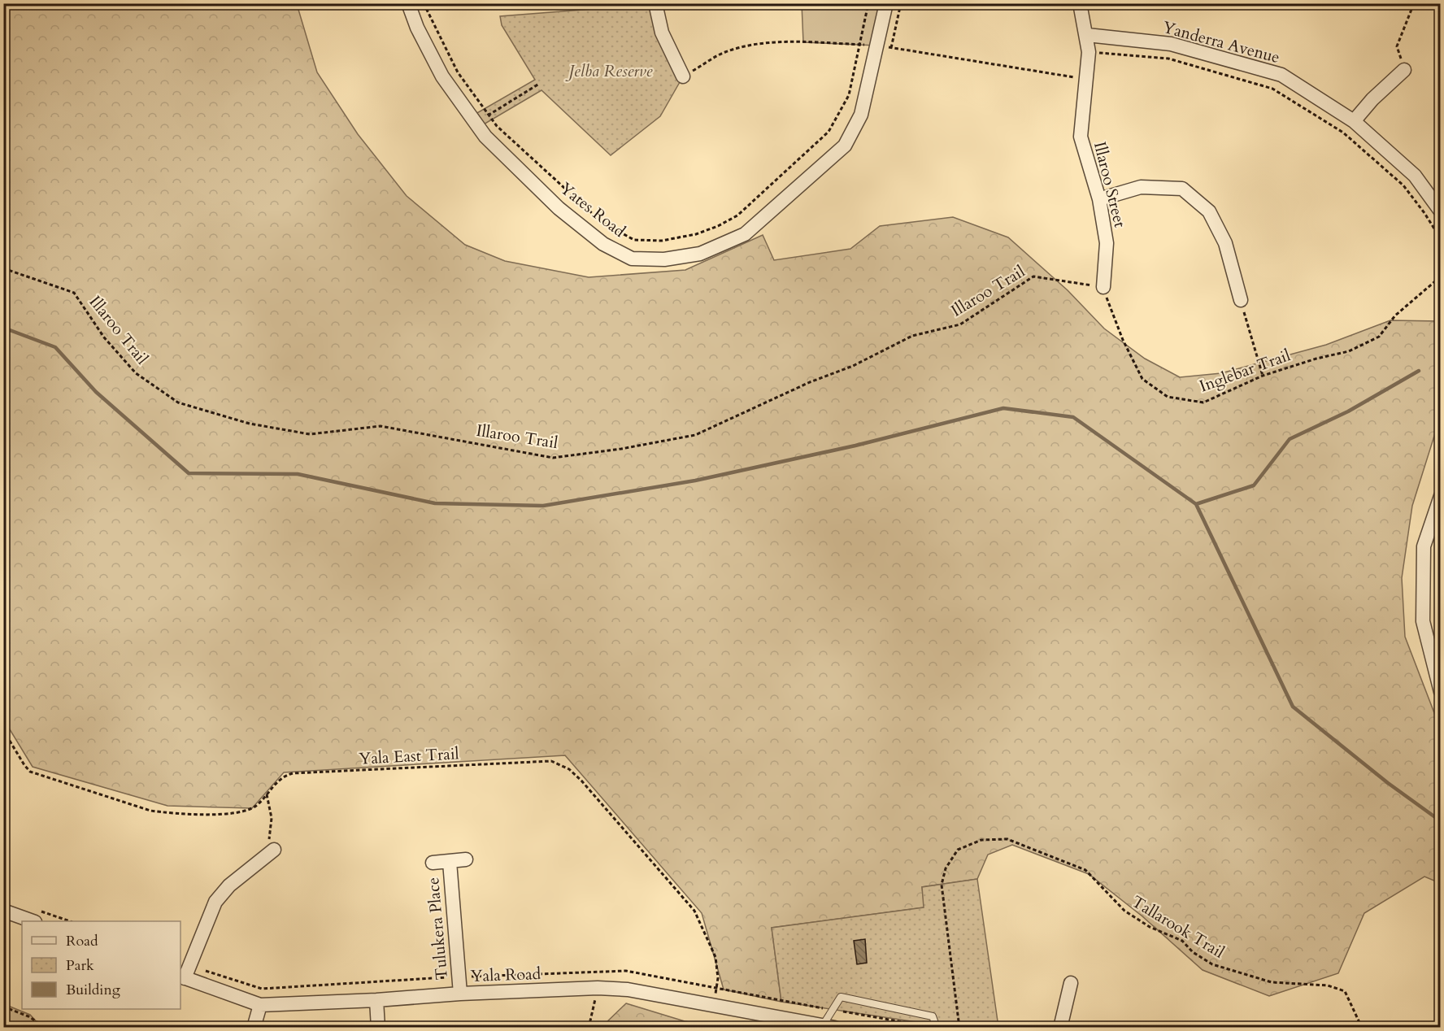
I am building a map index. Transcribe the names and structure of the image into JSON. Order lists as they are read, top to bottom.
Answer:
{
  "streets": {
    "street": [
      "Yanderra Avenue",
      "Illaroo Street",
      "Yates Road",
      "Tulukera Place",
      "Yala Road"
    ],
    "path": [
      "Illaroo Trail",
      "Inglebar Trail",
      "Yala East Trail",
      "Tallarook Trail"
    ]
  },
  "crossings": [
    ["Yanderra Avenue", "Illaroo Street"],
    ["Illaroo Street", "Illaroo Trail"],
    ["Illaroo Street", "Inglebar Trail"],
    ["Illaroo Trail", "Inglebar Trail"],
    ["Yala East Trail", "Yala Road"],
    ["Tulukera Place", "Yala Road"]
  ],
  "parks": ["Jelba Reserve"],
  "legend": ["Road", "Park", "Building"]
}
